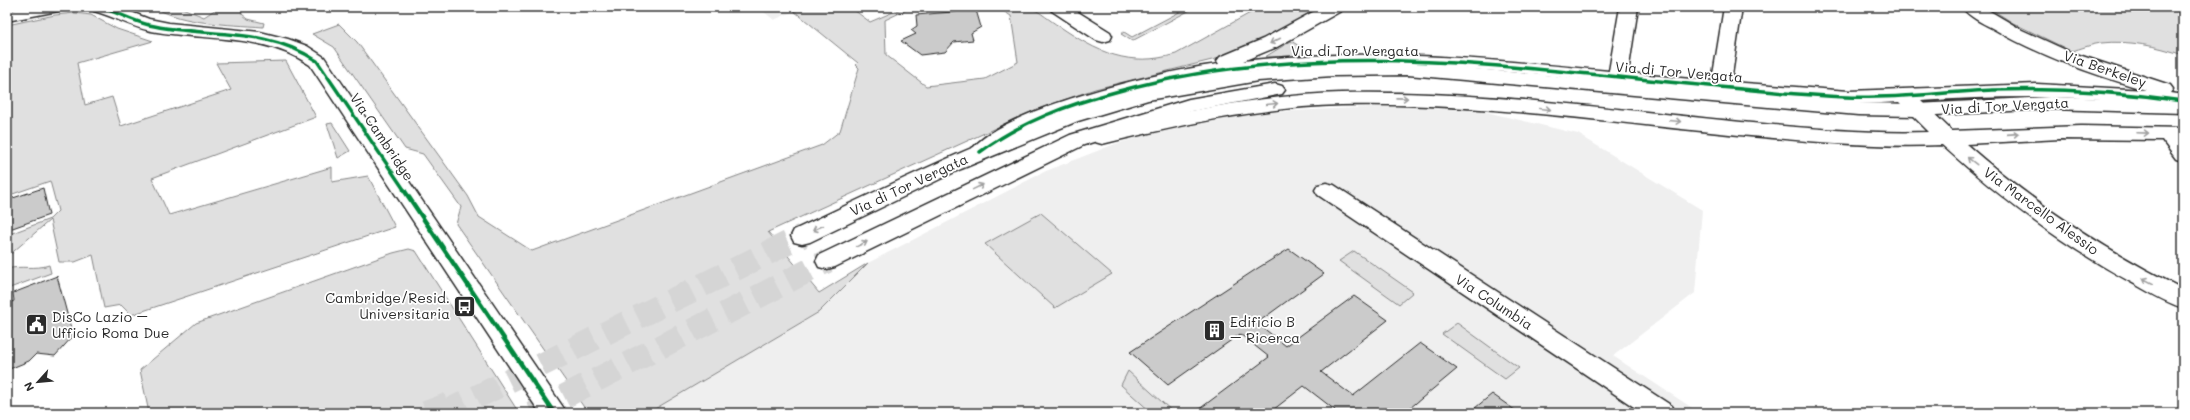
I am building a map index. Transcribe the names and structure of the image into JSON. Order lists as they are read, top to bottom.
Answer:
{
  "streets": {
    "street": [
      "Via di Tor Vergata",
      "Via Berkeley",
      "Via Cambridge",
      "Via Marcello Alessio",
      "Via Columbia"
    ]
  },
  "crossings": [
    ["Via di Tor Vergata", "Via Berkeley"],
    ["Via di Tor Vergata", "Via Marcello Alessio"]
  ],
  "one_way": ["Via Marcello Alessio"],
  "places": {
    "bus stop": ["Cambridge/Resid. Universitaria"],
    "public building": ["DisCo Lazio – Ufficio Roma Due"],
    "building": ["Edificio B – Ricerca"]
  },
  "north": "bottom left"
}
